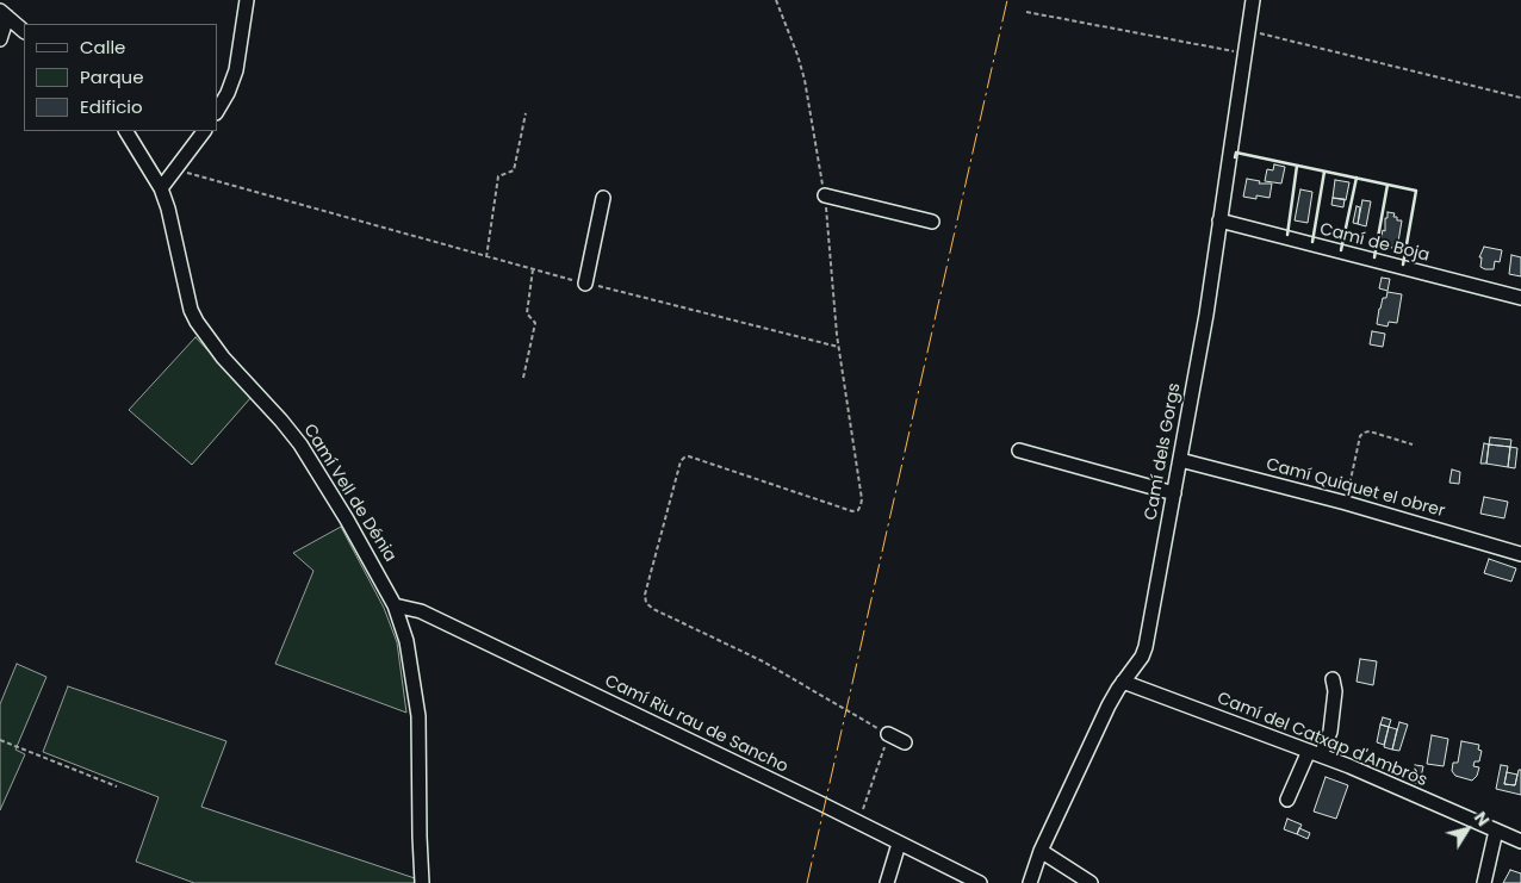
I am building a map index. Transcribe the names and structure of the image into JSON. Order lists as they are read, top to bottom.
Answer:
{
  "streets": {
    "street": [
      "Camí de Boja",
      "Camí dels Gorgs",
      "Camí Quiquet el obrer",
      "Camí Vell de Dénia",
      "Camí Riu rau de Sancho",
      "Camí del Catxap d'Ambròs"
    ]
  },
  "crossings": [
    ["Camí de Boja", "Camí dels Gorgs"],
    ["Camí dels Gorgs", "Camí Quiquet el obrer"],
    ["Camí dels Gorgs", "Camí del Catxap d'Ambròs"],
    ["Camí Vell de Dénia", "Camí Riu rau de Sancho"]
  ],
  "legend": ["Calle", "Parque", "Edificio"],
  "north": "top right"
}
